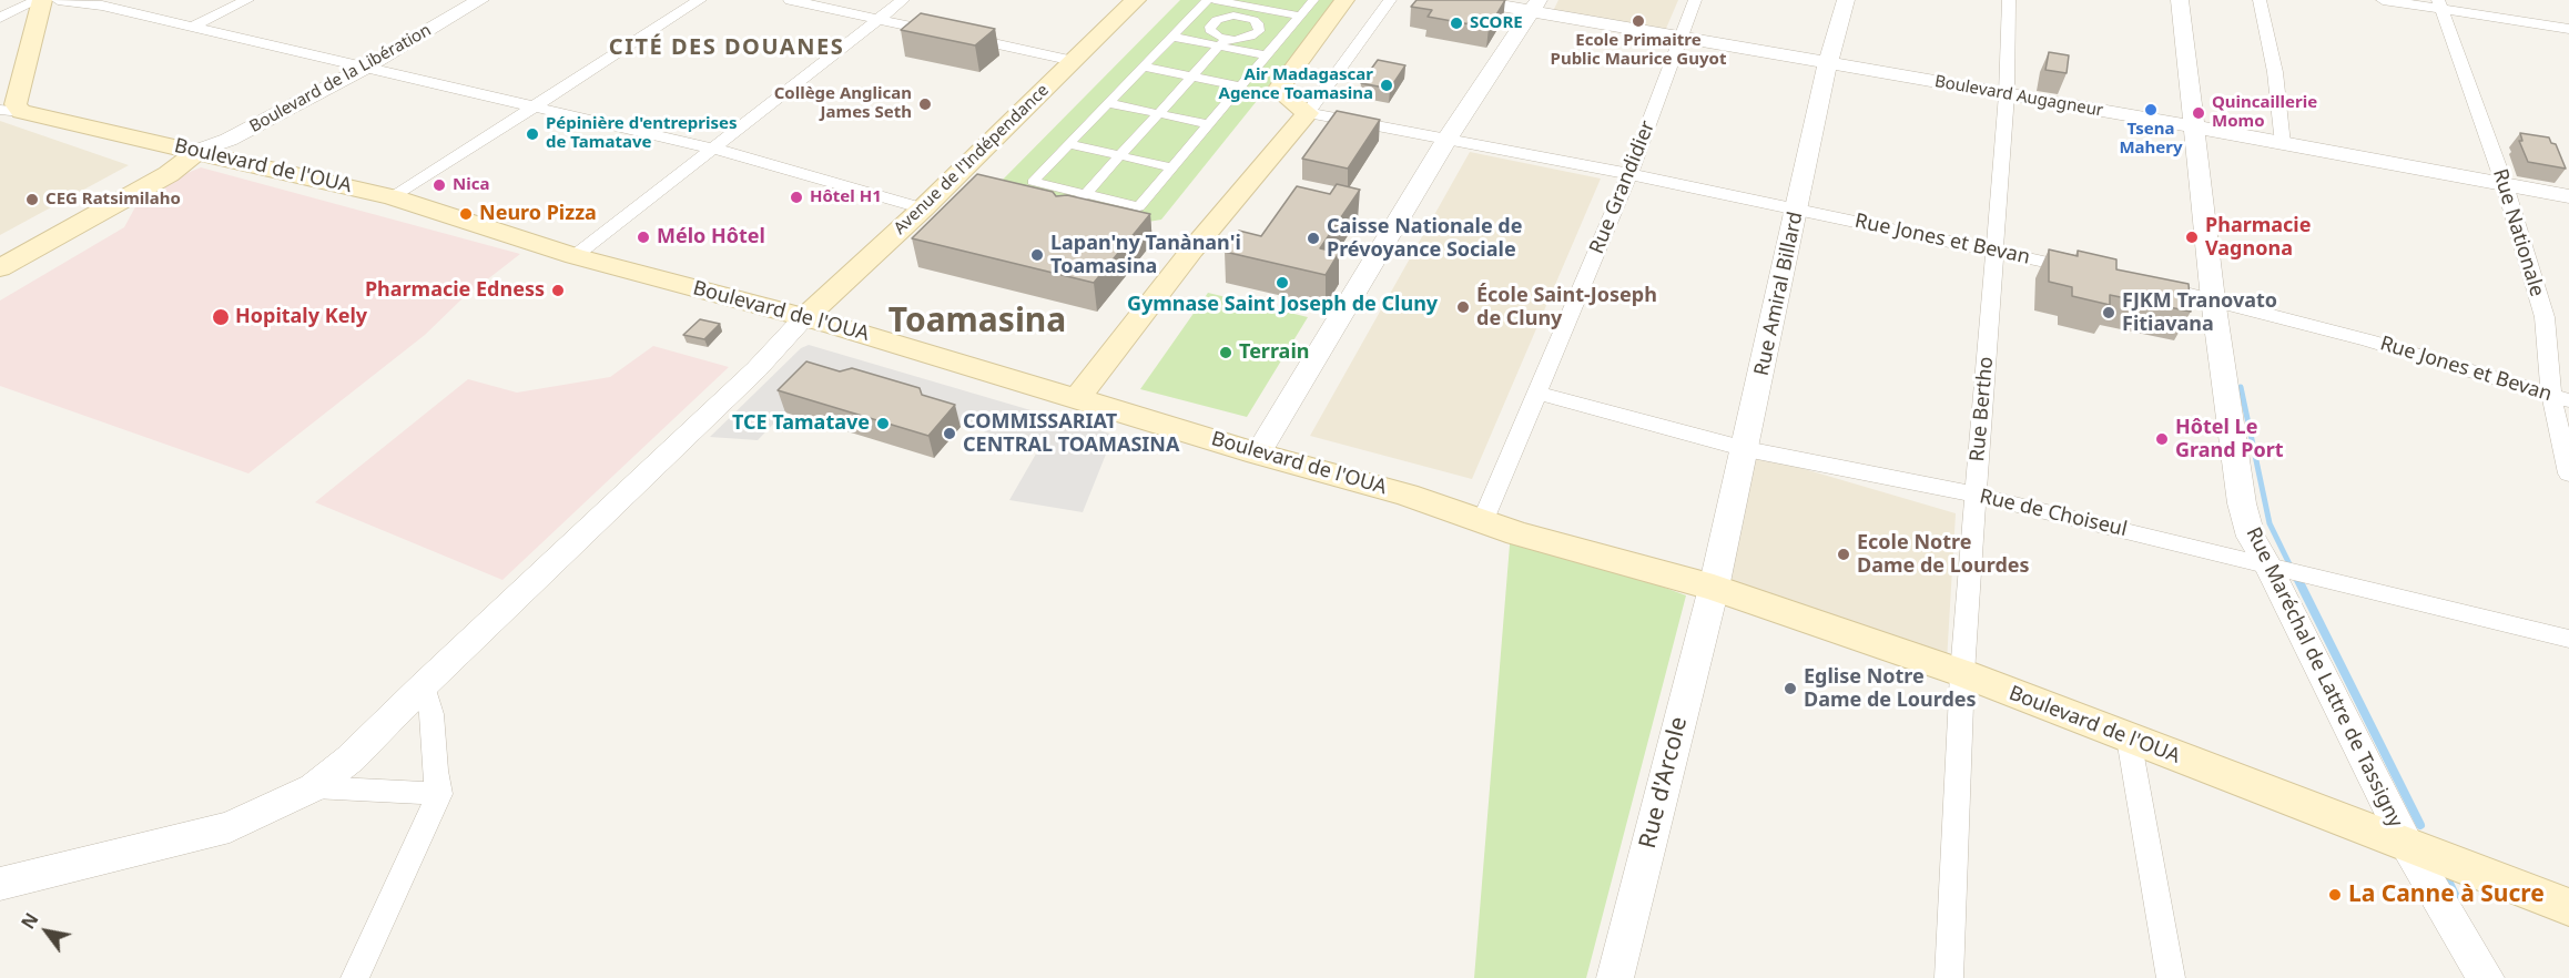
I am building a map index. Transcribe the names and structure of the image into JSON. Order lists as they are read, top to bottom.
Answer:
{
  "streets": {
    "main road": ["Boulevard de la Libération", "Avenue de l'Indépendance", "Boulevard de l'OUA"],
    "street": [
      "Boulevard Augagneur",
      "Rue Grandidier",
      "Rue Nationale",
      "Rue Jones et Bevan",
      "Rue Amiral Billard",
      "Rue Bertho",
      "Rue de Choiseul",
      "Rue Maréchal de Lattre de Tassigny",
      "Rue d'Arcole"
    ]
  },
  "crossings": [
    ["Boulevard de la Libération", "Boulevard de l'OUA"],
    ["Boulevard Augagneur", "Rue Grandidier"],
    ["Boulevard Augagneur", "Rue Nationale"],
    ["Boulevard Augagneur", "Rue Amiral Billard"],
    ["Boulevard Augagneur", "Rue Bertho"],
    ["Boulevard Augagneur", "Rue Maréchal de Lattre de Tassigny"],
    ["Avenue de l'Indépendance", "Boulevard de l'OUA"],
    ["Boulevard de l'OUA", "Rue Grandidier"],
    ["Boulevard de l'OUA", "Rue Amiral Billard"],
    ["Boulevard de l'OUA", "Rue Bertho"],
    ["Boulevard de l'OUA", "Rue Maréchal de Lattre de Tassigny"],
    ["Boulevard de l'OUA", "Rue d'Arcole"],
    ["Rue Grandidier", "Rue Jones et Bevan"],
    ["Rue Grandidier", "Rue de Choiseul"],
    ["Rue Nationale", "Rue Jones et Bevan"],
    ["Rue Jones et Bevan", "Rue Amiral Billard"],
    ["Rue Jones et Bevan", "Rue Bertho"],
    ["Rue Jones et Bevan", "Rue Maréchal de Lattre de Tassigny"],
    ["Rue Amiral Billard", "Rue de Choiseul"],
    ["Rue Amiral Billard", "Rue d'Arcole"],
    ["Rue Bertho", "Rue de Choiseul"],
    ["Rue de Choiseul", "Rue Maréchal de Lattre de Tassigny"]
  ],
  "districts": ["CITÉ DES DOUANES", "Toamasina"],
  "places": [
    "Ecole Primaitre Public Maurice Guyot",
    "SCORE",
    "Air Madagascar Agence Toamasina",
    "Collège Anglican James Seth",
    "Tsena Mahery",
    "Quincaillerie Momo",
    "Pépinière d'entreprises de Tamatave",
    "Nica",
    "Hôtel H1",
    "CEG Ratsimilaho",
    "Neuro Pizza",
    "Mélo Hôtel",
    "Pharmacie Vagnona",
    "Caisse Nationale de Prévoyance Sociale",
    "Lapan'ny Tanànan'i Toamasina",
    "Gymnase Saint Joseph de Cluny",
    "Pharmacie Edness",
    "École Saint-Joseph de Cluny",
    "FJKM Tranovato Fitiavana",
    "Hopitaly Kely",
    "Terrain",
    "TCE Tamatave",
    "COMMISSARIAT CENTRAL TOAMASINA",
    "Hôtel Le Grand Port",
    "Ecole Notre Dame de Lourdes",
    "Eglise Notre Dame de Lourdes",
    "La Canne à Sucre"
  ],
  "north": "top left"
}
